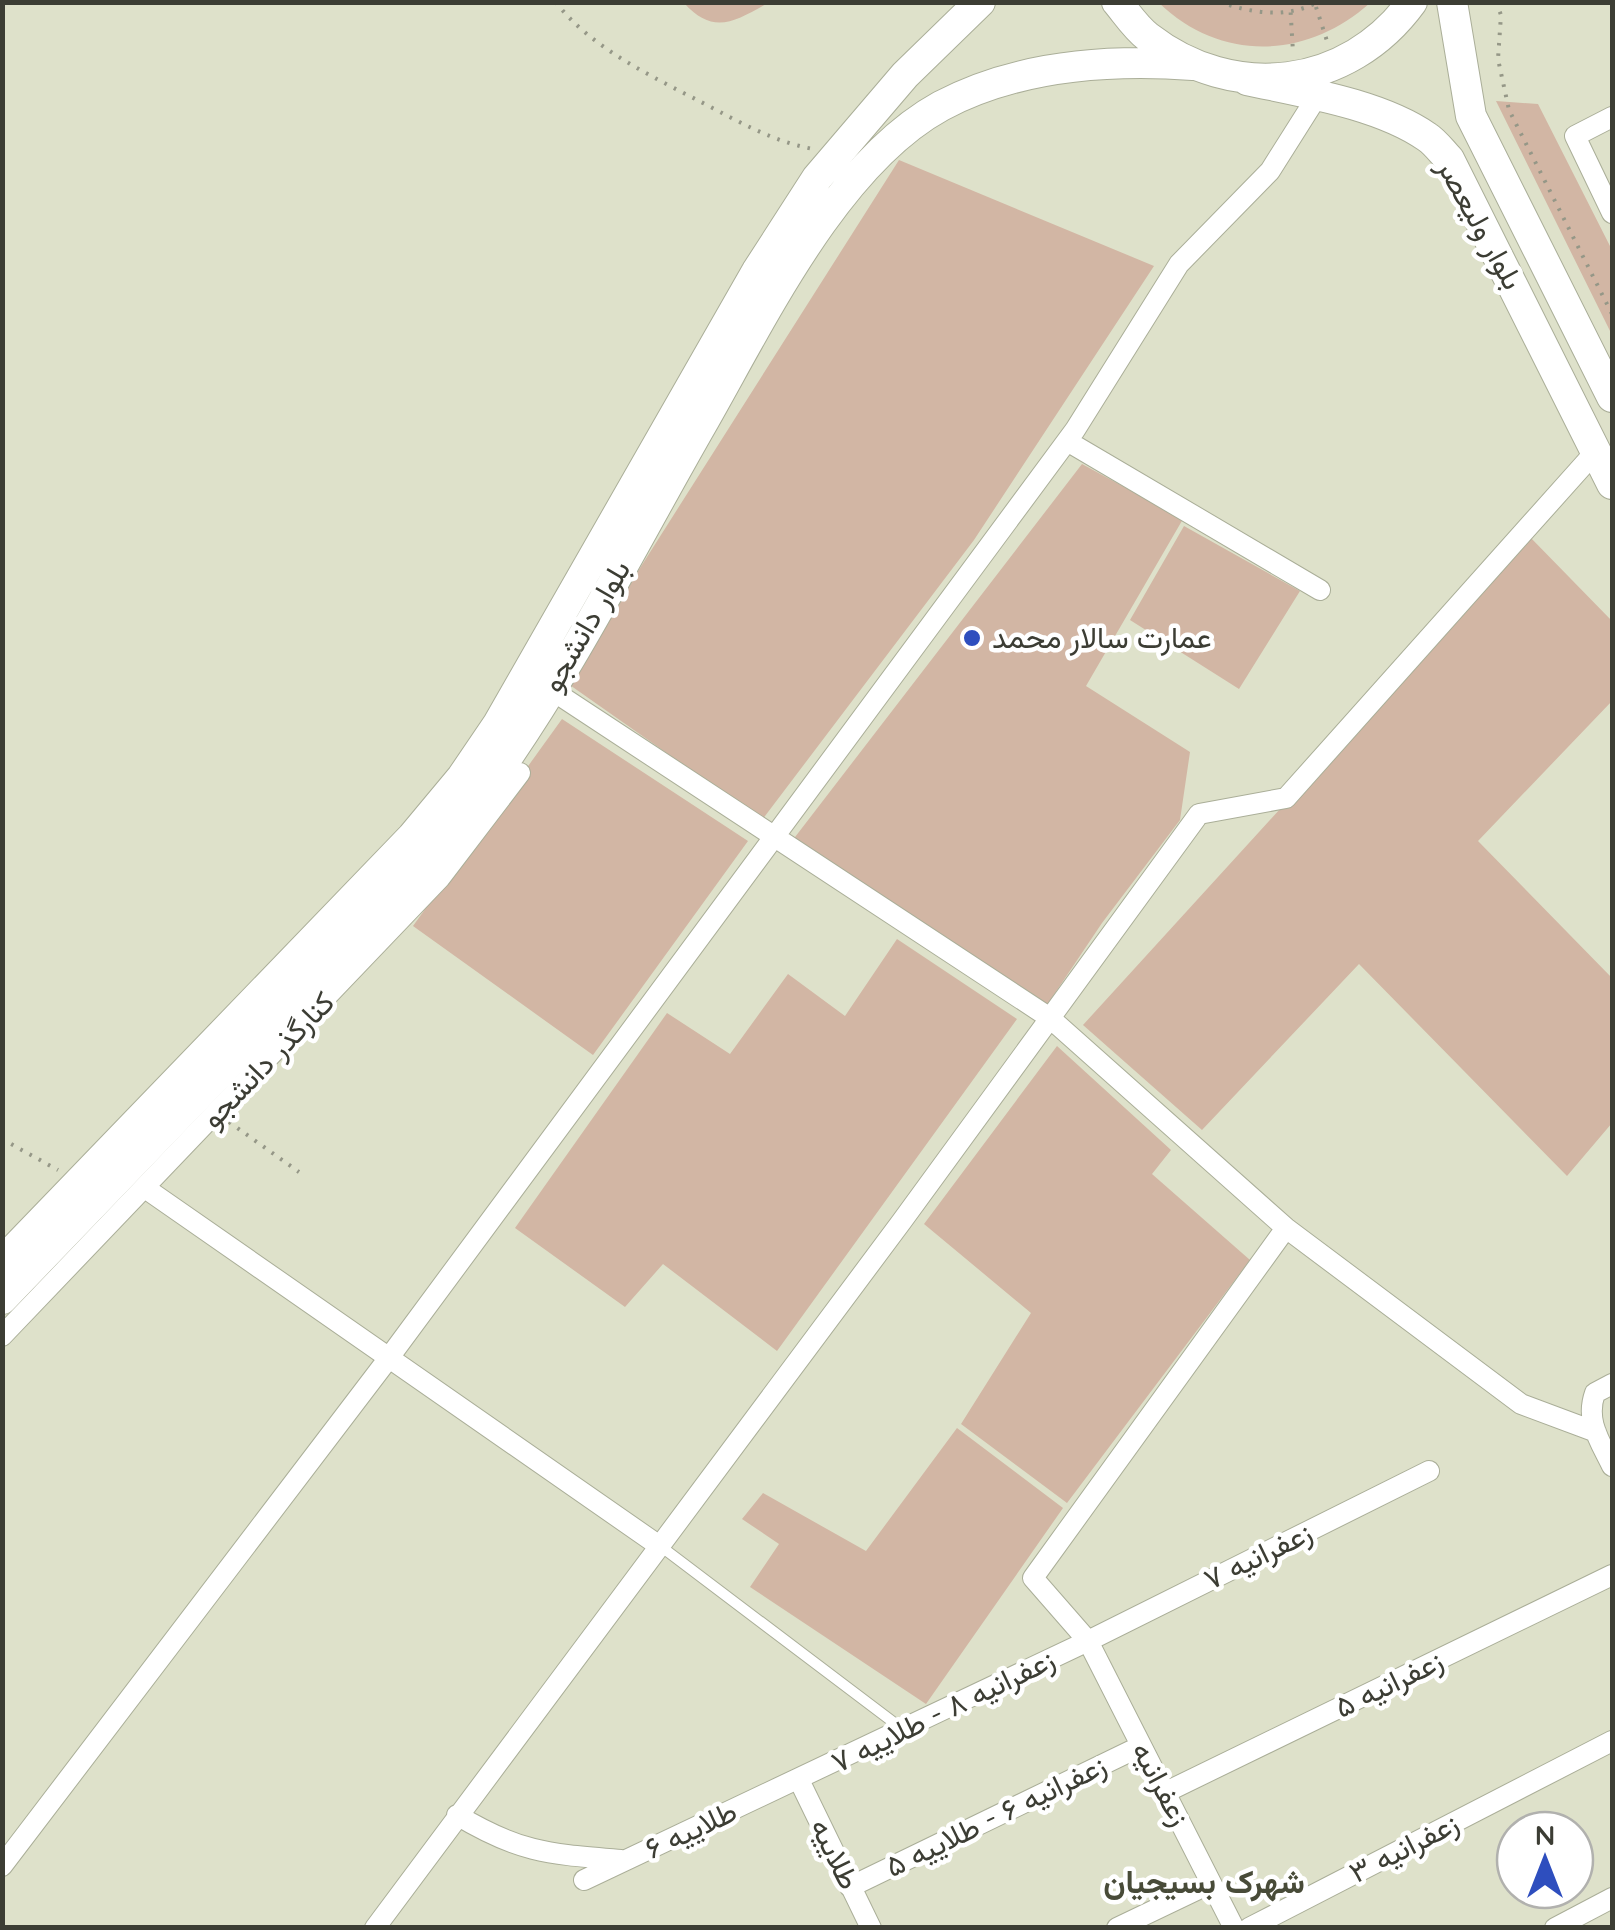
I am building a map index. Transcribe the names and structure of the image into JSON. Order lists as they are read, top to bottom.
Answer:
{
  "streets": {
    "main road": ["بلوار ولیعصر", "بلوار دانشجو"],
    "street": [
      "کنارگذر دانشجو",
      "زعفرانیه ۷",
      "زعفرانیه ۵",
      "زعفرانیه ۸ - طلاییه ۷",
      "زعفرانیه",
      "زعفرانیه ۶ - طلاییه ۵",
      "طلاییه ۶",
      "زعفرانیه ۳",
      "طلاییه"
    ]
  },
  "crossings": [
    ["بلوار ولیعصر", "بلوار دانشجو"],
    ["زعفرانیه ۷", "زعفرانیه ۸ - طلاییه ۷"],
    ["زعفرانیه ۷", "زعفرانیه"],
    ["زعفرانیه ۵", "زعفرانیه"],
    ["زعفرانیه ۸ - طلاییه ۷", "زعفرانیه"],
    ["زعفرانیه ۸ - طلاییه ۷", "طلاییه ۶"],
    ["زعفرانیه ۸ - طلاییه ۷", "طلاییه"],
    ["زعفرانیه", "زعفرانیه ۶ - طلاییه ۵"],
    ["زعفرانیه ۶ - طلاییه ۵", "طلاییه"],
    ["طلاییه ۶", "طلاییه"]
  ],
  "districts": ["شهرک بسیجیان"],
  "places": ["عمارت سالار محمد"],
  "north": "top"
}
